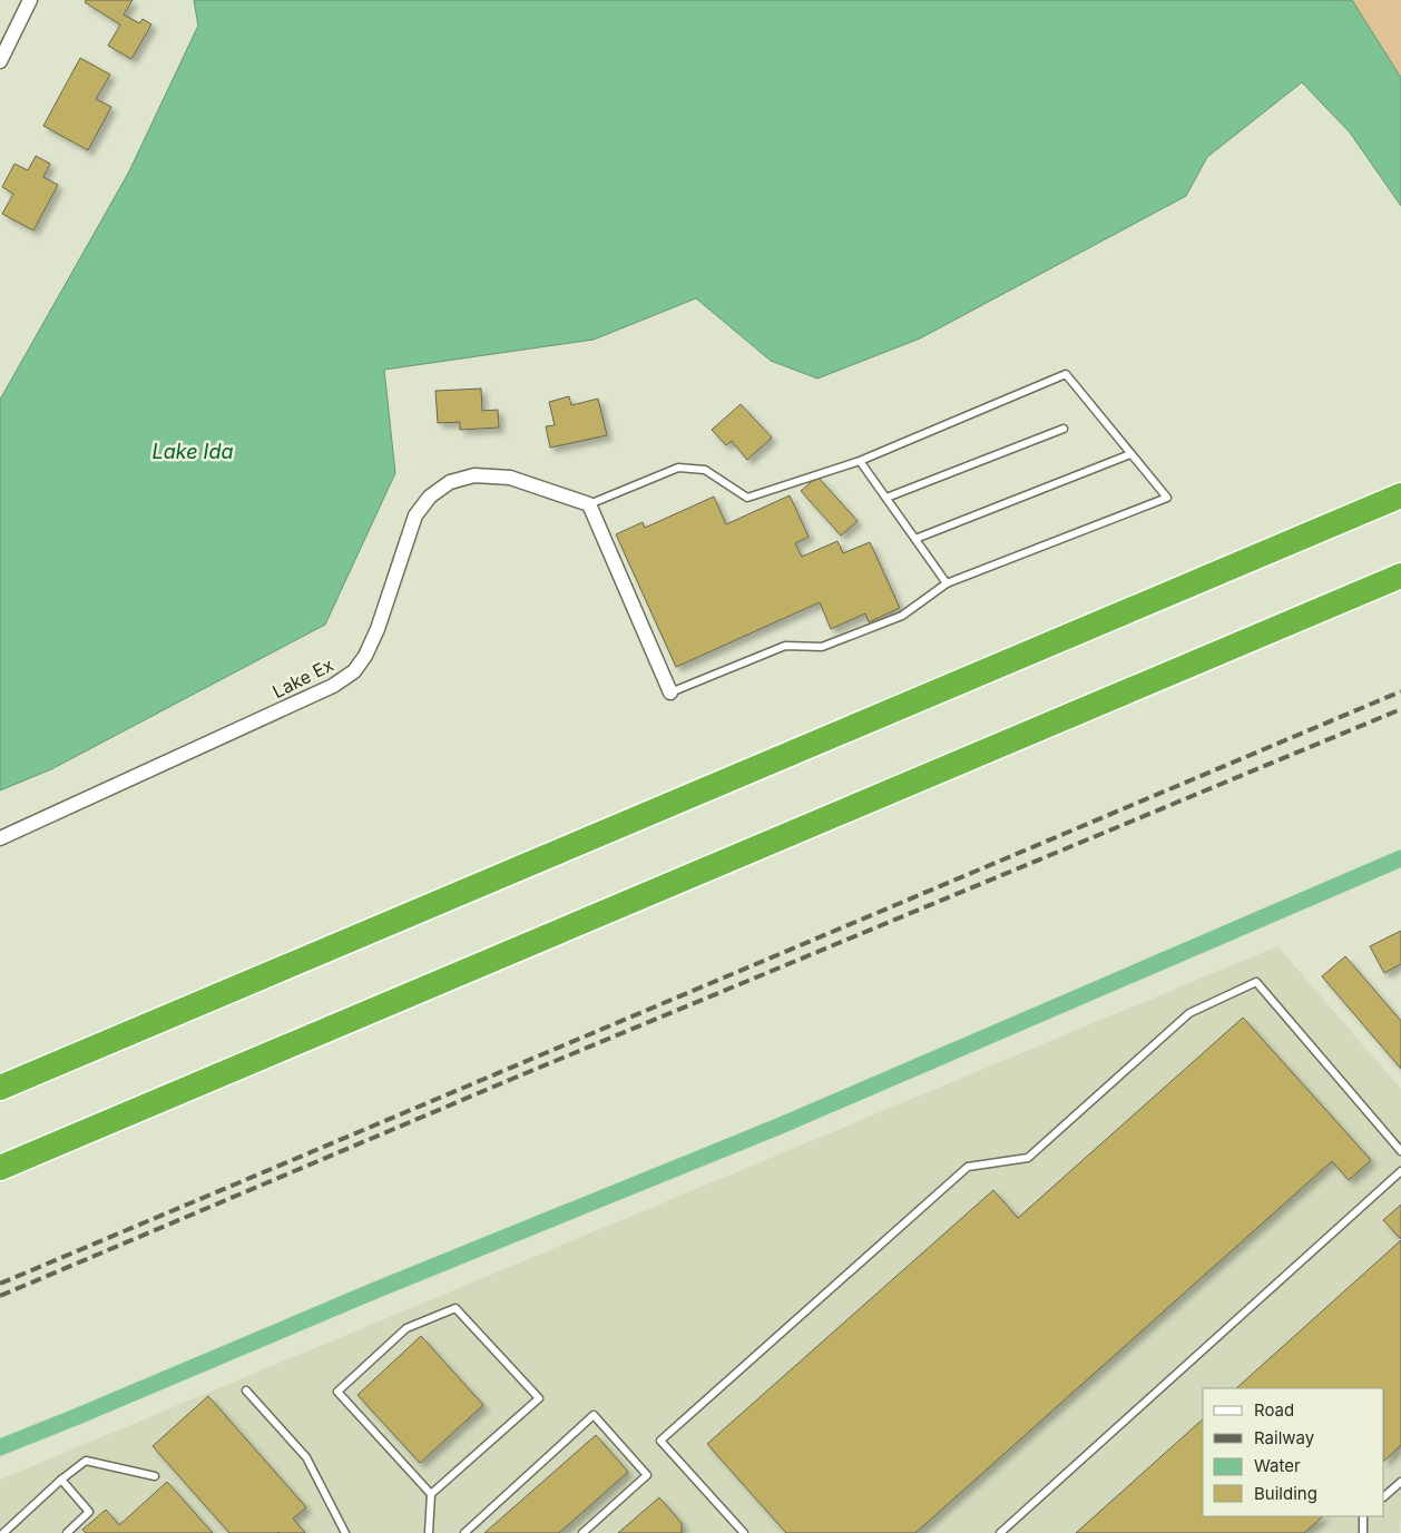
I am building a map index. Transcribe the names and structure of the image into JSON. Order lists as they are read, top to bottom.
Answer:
{
  "streets": {
    "street": ["Lake Ex"]
  },
  "water": ["Lake Ida"],
  "legend": [
    "Road",
    "Railway",
    "Water",
    "Building"
  ]
}
